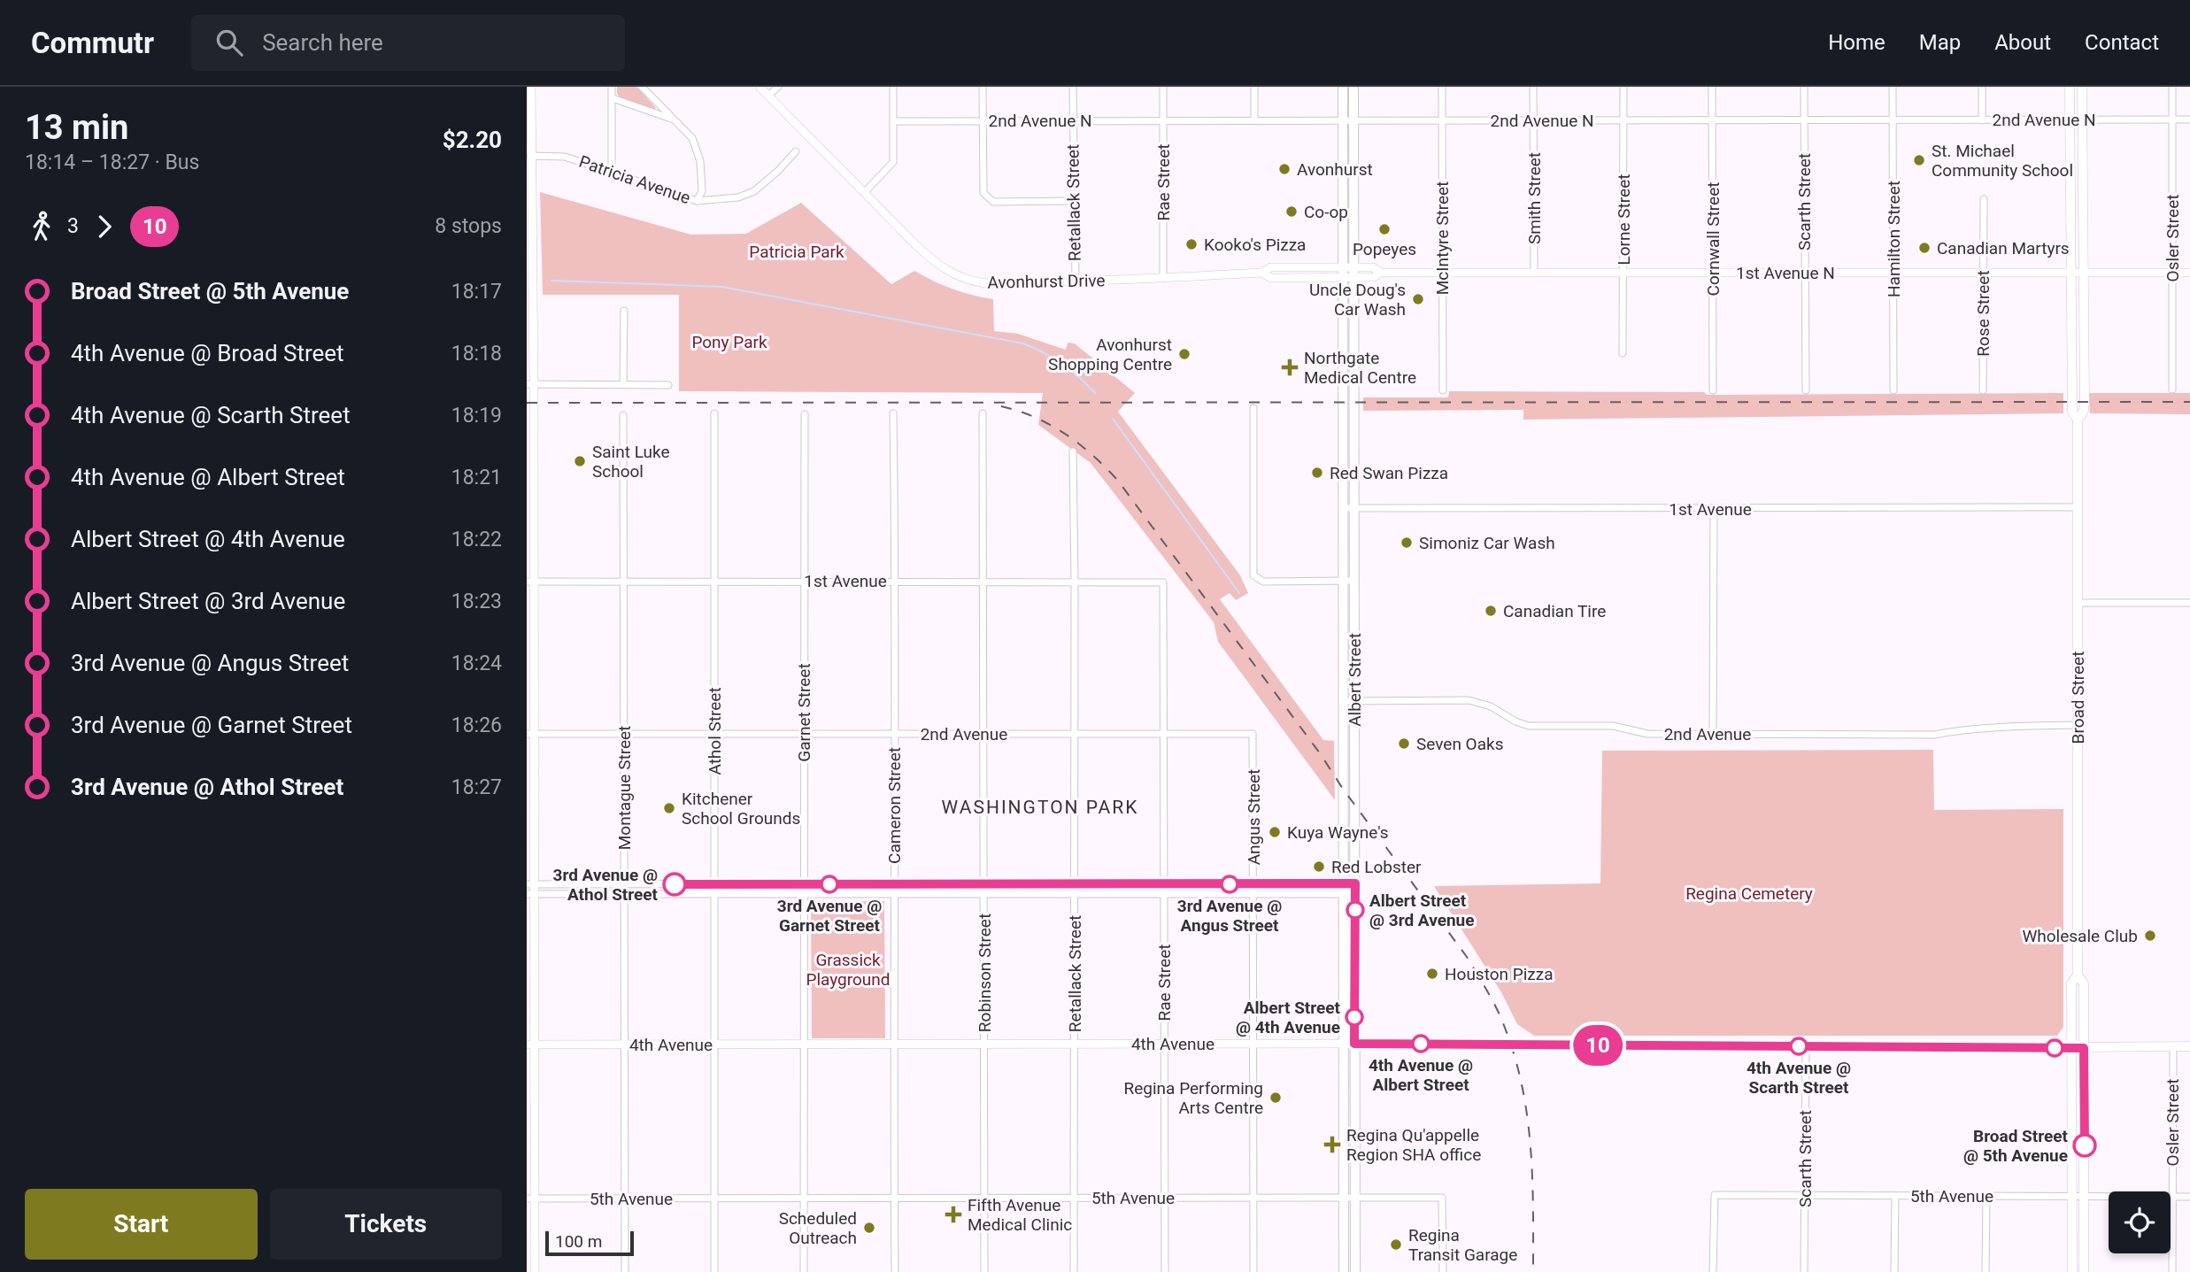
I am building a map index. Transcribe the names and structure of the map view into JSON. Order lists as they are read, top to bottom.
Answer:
{
  "streets": {
    "main road": ["Albert Street", "Broad Street", "4th Avenue"],
    "street": [
      "2nd Avenue N",
      "Patricia Avenue",
      "Rae Street",
      "Smith Street",
      "Scarth Street",
      "Retallack Street",
      "Lorne Street",
      "McIntyre Street",
      "Osler Street",
      "Cornwall Street",
      "Hamilton Street",
      "1st Avenue N",
      "Avonhurst Drive",
      "Rose Street",
      "1st Avenue",
      "Garnet Street",
      "Athol Street",
      "2nd Avenue",
      "Montague Street",
      "Cameron Street",
      "Angus Street",
      "Robinson Street",
      "5th Avenue"
    ]
  },
  "crossings": [
    ["2nd Avenue N", "Rae Street"],
    ["2nd Avenue N", "Smith Street"],
    ["2nd Avenue N", "Scarth Street"],
    ["2nd Avenue N", "Retallack Street"],
    ["2nd Avenue N", "Lorne Street"],
    ["2nd Avenue N", "McIntyre Street"],
    ["2nd Avenue N", "Osler Street"],
    ["2nd Avenue N", "Cornwall Street"],
    ["2nd Avenue N", "Hamilton Street"],
    ["2nd Avenue N", "Albert Street"],
    ["2nd Avenue N", "Broad Street"],
    ["Rae Street", "Avonhurst Drive"],
    ["Rae Street", "1st Avenue"],
    ["Rae Street", "2nd Avenue"],
    ["Rae Street", "4th Avenue"],
    ["Rae Street", "5th Avenue"],
    ["Smith Street", "1st Avenue N"],
    ["Scarth Street", "1st Avenue N"],
    ["Scarth Street", "4th Avenue"],
    ["Scarth Street", "5th Avenue"],
    ["Retallack Street", "Avonhurst Drive"],
    ["Retallack Street", "1st Avenue"],
    ["Retallack Street", "2nd Avenue"],
    ["Retallack Street", "4th Avenue"],
    ["Retallack Street", "5th Avenue"],
    ["Lorne Street", "1st Avenue N"],
    ["McIntyre Street", "1st Avenue N"],
    ["Osler Street", "1st Avenue N"],
    ["Osler Street", "4th Avenue"],
    ["Osler Street", "5th Avenue"],
    ["Cornwall Street", "1st Avenue N"],
    ["Hamilton Street", "1st Avenue N"],
    ["1st Avenue N", "Avonhurst Drive"],
    ["1st Avenue N", "Rose Street"],
    ["1st Avenue N", "Albert Street"],
    ["1st Avenue N", "Broad Street"],
    ["Avonhurst Drive", "Albert Street"],
    ["1st Avenue", "Albert Street"],
    ["1st Avenue", "Broad Street"],
    ["1st Avenue", "Garnet Street"],
    ["1st Avenue", "Athol Street"],
    ["1st Avenue", "Montague Street"],
    ["1st Avenue", "Cameron Street"],
    ["1st Avenue", "Robinson Street"],
    ["Albert Street", "2nd Avenue"],
    ["Albert Street", "4th Avenue"],
    ["Albert Street", "5th Avenue"],
    ["Broad Street", "2nd Avenue"],
    ["Broad Street", "4th Avenue"],
    ["Broad Street", "5th Avenue"],
    ["Garnet Street", "2nd Avenue"],
    ["Garnet Street", "4th Avenue"],
    ["Garnet Street", "5th Avenue"],
    ["Athol Street", "2nd Avenue"],
    ["Athol Street", "4th Avenue"],
    ["Athol Street", "5th Avenue"],
    ["2nd Avenue", "Montague Street"],
    ["2nd Avenue", "Cameron Street"],
    ["2nd Avenue", "Angus Street"],
    ["2nd Avenue", "Robinson Street"],
    ["Montague Street", "4th Avenue"],
    ["Montague Street", "5th Avenue"],
    ["Cameron Street", "4th Avenue"],
    ["Cameron Street", "5th Avenue"],
    ["Angus Street", "4th Avenue"],
    ["Angus Street", "5th Avenue"],
    ["Robinson Street", "4th Avenue"],
    ["Robinson Street", "5th Avenue"]
  ],
  "districts": ["WASHINGTON PARK"],
  "parks": [
    "Patricia Park",
    "Pony Park",
    "Regina Cemetery",
    "Grassick Playground"
  ],
  "places": {
    "other": [
      "St. Michael Community School",
      "Avonhurst",
      "Co-op",
      "Popeyes",
      "Kooko's Pizza",
      "Canadian Martyrs",
      "Uncle Doug's Car Wash",
      "Avonhurst Shopping Centre",
      "Saint Luke School",
      "Red Swan Pizza",
      "Simoniz Car Wash",
      "Canadian Tire",
      "Seven Oaks",
      "Kitchener School Grounds",
      "Kuya Wayne's",
      "Red Lobster",
      "3rd Avenue @ Athol Street",
      "3rd Avenue @ Garnet Street",
      "3rd Avenue @ Angus Street",
      "Albert Street @ 3rd Avenue",
      "Wholesale Club",
      "Houston Pizza",
      "Albert Street @ 4th Avenue",
      "4th Avenue @ Albert Street",
      "4th Avenue @ Scarth Street",
      "Regina Performing Arts Centre",
      "Broad Street @ 5th Avenue",
      "Scheduled Outreach",
      "Regina Transit Garage"
    ],
    "health": ["Northgate Medical Centre", "Regina Qu'appelle Region SHA office", "Fifth Avenue Medical Clinic"]
  },
  "lines": ["bus line 10"],
  "scale_bar": "100 m",
  "page": {
    "header": "Commutr",
    "search": "Search here",
    "nav": [
      "Home",
      "Map",
      "About",
      "Contact"
    ],
    "heading": ["13 min", "18:14 – 18:27 · Bus", "$2.20"],
    "on_map": "10",
    "legs": ["3", "10", "8 stops"],
    "list": [
      {
        "name": "Broad Street @ 5th Avenue",
        "value": "18:17"
      },
      {
        "name": "4th Avenue @ Broad Street",
        "value": "18:18"
      },
      {
        "name": "4th Avenue @ Scarth Street",
        "value": "18:19"
      },
      {
        "name": "4th Avenue @ Albert Street",
        "value": "18:21"
      },
      {
        "name": "Albert Street @ 4th Avenue",
        "value": "18:22"
      },
      {
        "name": "Albert Street @ 3rd Avenue",
        "value": "18:23"
      },
      {
        "name": "3rd Avenue @ Angus Street",
        "value": "18:24"
      },
      {
        "name": "3rd Avenue @ Garnet Street",
        "value": "18:26"
      },
      {
        "name": "3rd Avenue @ Athol Street",
        "value": "18:27"
      }
    ],
    "buttons": ["Start", "Tickets"],
    "scale": "100 m"
  }
}
